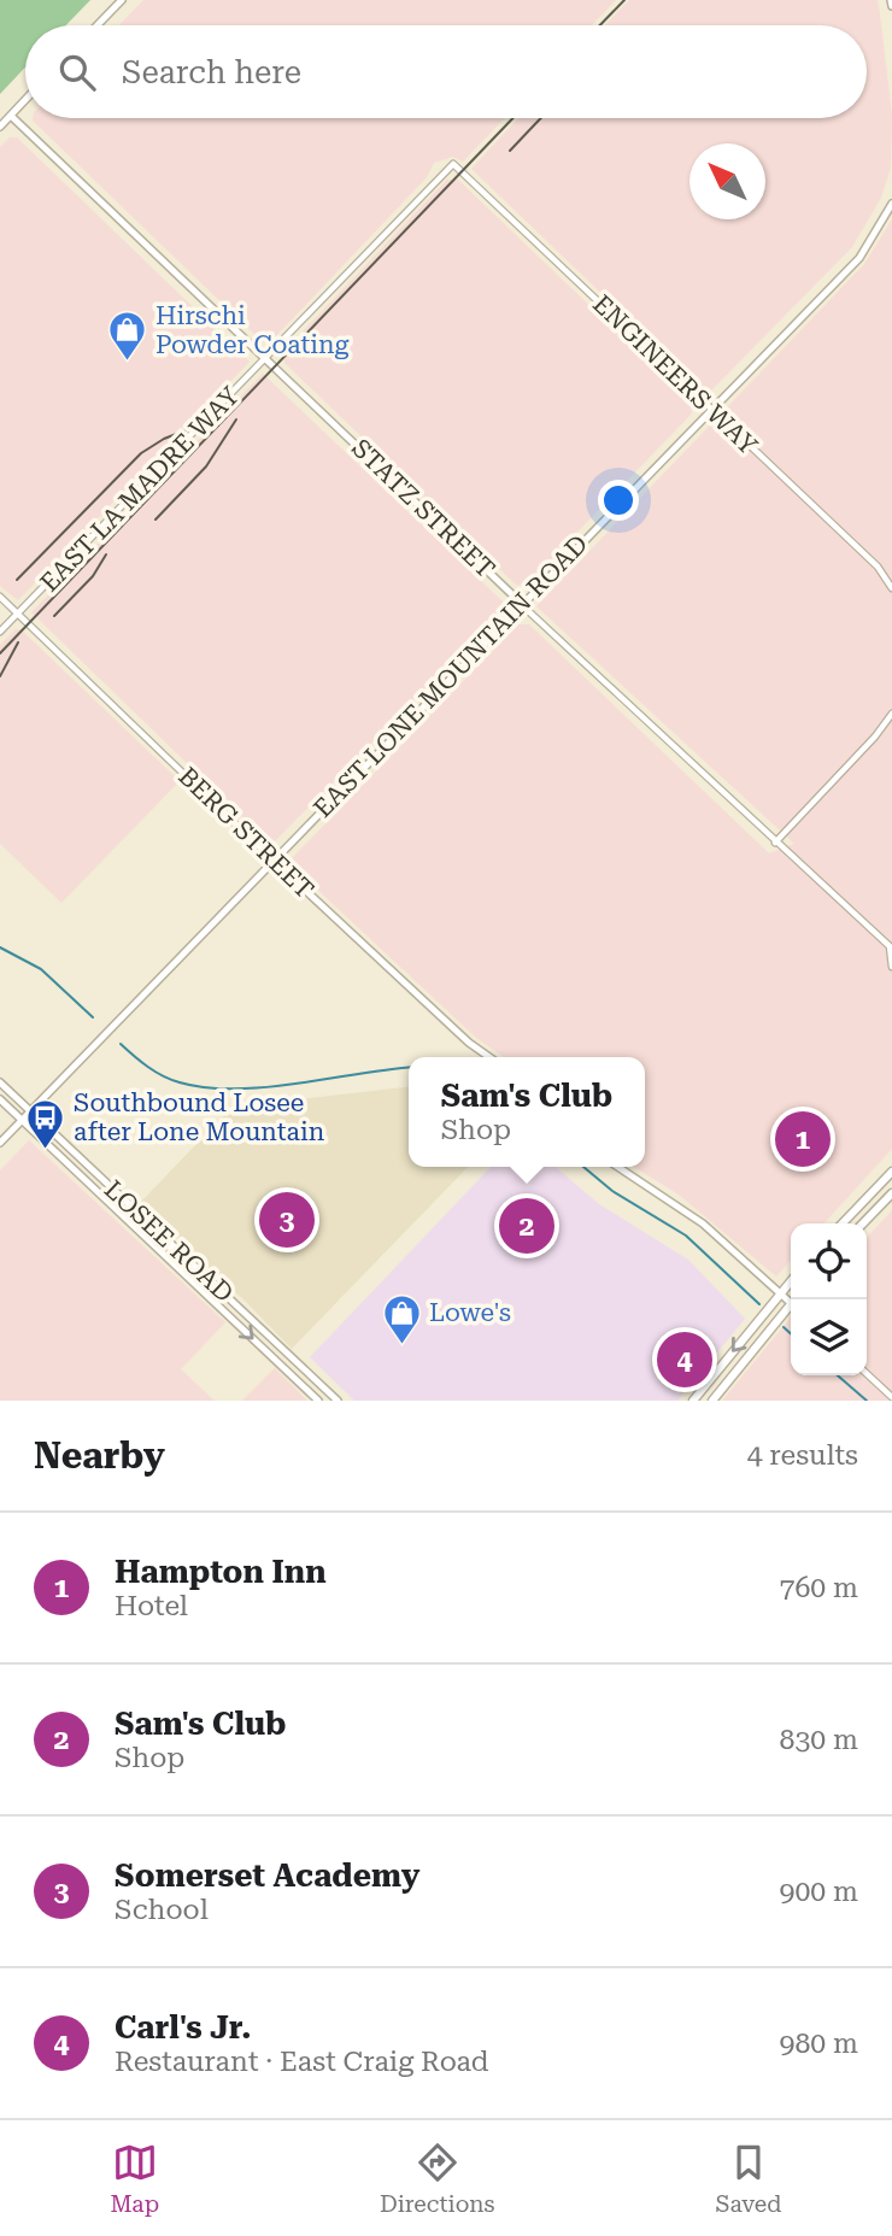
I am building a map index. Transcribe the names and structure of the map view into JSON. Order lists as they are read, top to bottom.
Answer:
{
  "streets": {
    "street": [
      "ENGINEERS WAY",
      "EAST LA MADRE WAY",
      "STATZ STREET",
      "EAST LONE MOUNTAIN ROAD",
      "BERG STREET",
      "LOSEE ROAD"
    ]
  },
  "crossings": [
    ["ENGINEERS WAY", "EAST LA MADRE WAY"],
    ["ENGINEERS WAY", "EAST LONE MOUNTAIN ROAD"],
    ["EAST LA MADRE WAY", "STATZ STREET"],
    ["EAST LA MADRE WAY", "BERG STREET"],
    ["STATZ STREET", "EAST LONE MOUNTAIN ROAD"],
    ["EAST LONE MOUNTAIN ROAD", "BERG STREET"],
    ["EAST LONE MOUNTAIN ROAD", "LOSEE ROAD"]
  ],
  "places": {
    "shop": ["Hirschi Powder Coating", "Lowe's"],
    "bus stop": ["Southbound Losee after Lone Mountain"]
  },
  "north": "top left",
  "page": {
    "search": "Search here",
    "popup": ["Sam's Club", "Shop"],
    "pins": [
      "1",
      "3",
      "2",
      "4"
    ],
    "heading": ["Nearby", "4 results"],
    "list": [
      {
        "mark": "1",
        "name": "Hampton Inn",
        "note": "Hotel",
        "value": "760 m"
      },
      {
        "mark": "2",
        "name": "Sam's Club",
        "note": "Shop",
        "value": "830 m"
      },
      {
        "mark": "3",
        "name": "Somerset Academy",
        "note": "School",
        "value": "900 m"
      },
      {
        "mark": "4",
        "name": "Carl's Jr.",
        "note": "Restaurant · East Craig Road",
        "value": "980 m"
      }
    ],
    "nav": ["Map", "Directions", "Saved"]
  }
}
